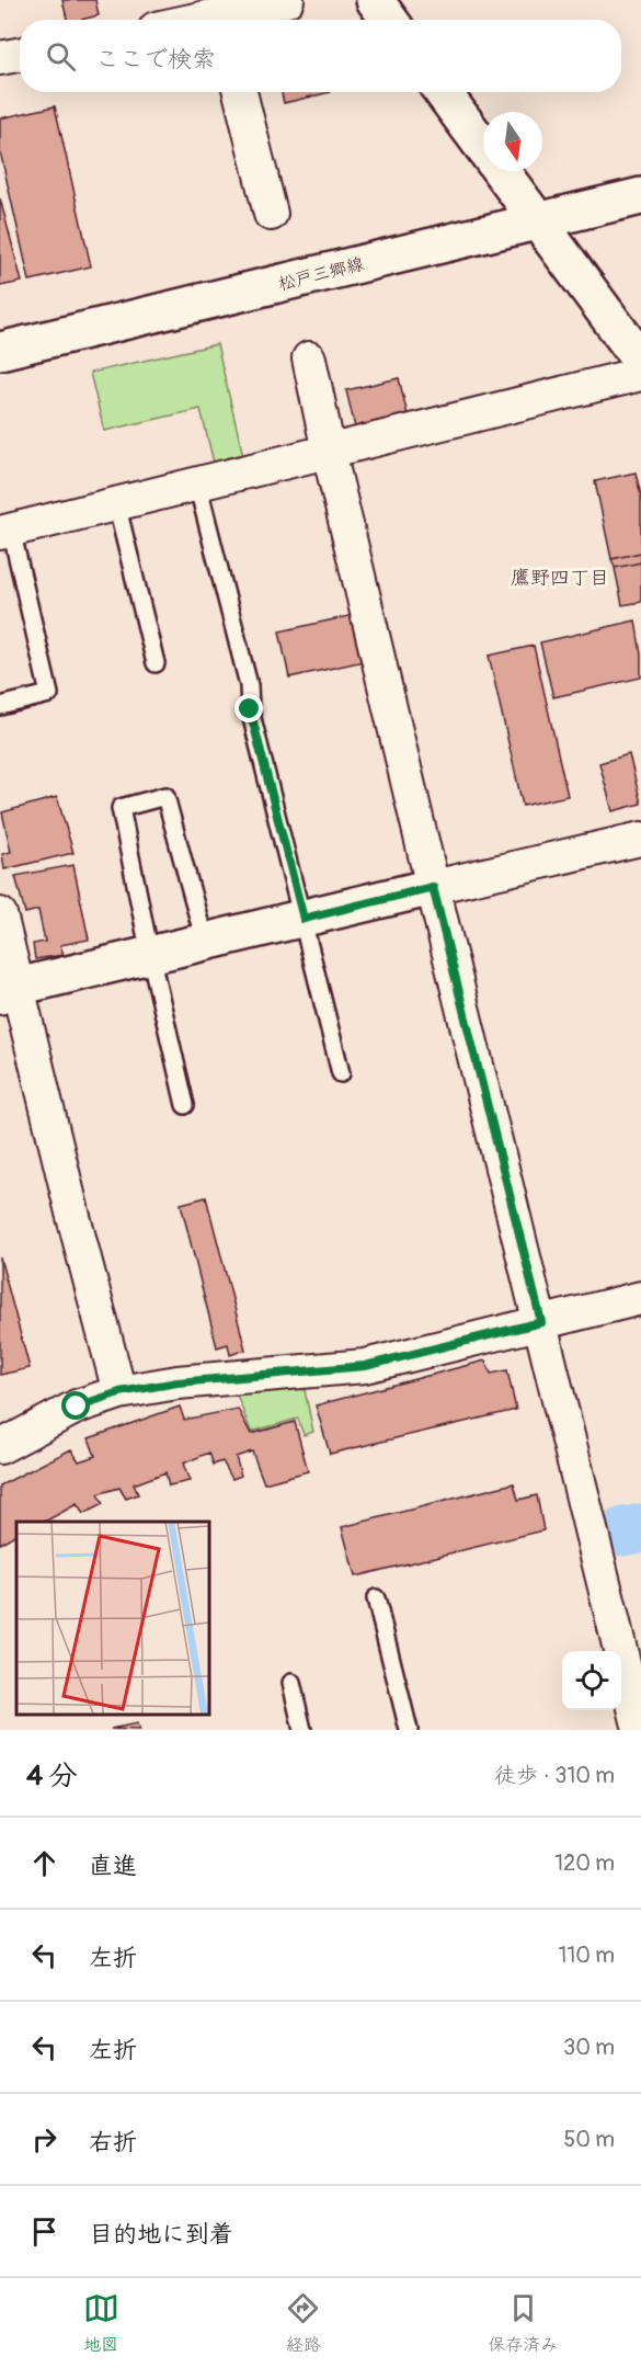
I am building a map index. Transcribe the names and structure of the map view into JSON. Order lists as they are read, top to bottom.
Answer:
{
  "streets": {
    "street": ["松戸三郷線"]
  },
  "districts": ["鷹野四丁目"],
  "north": "bottom",
  "page": {
    "search": "ここで検索",
    "heading": ["4 分", "徒歩 · 310 m"],
    "list": [
      ["直進", "120 m"],
      ["左折", "110 m"],
      ["左折", "30 m"],
      ["右折", "50 m"],
      "目的地に到着"
    ],
    "nav": ["地図", "経路", "保存済み"]
  }
}
